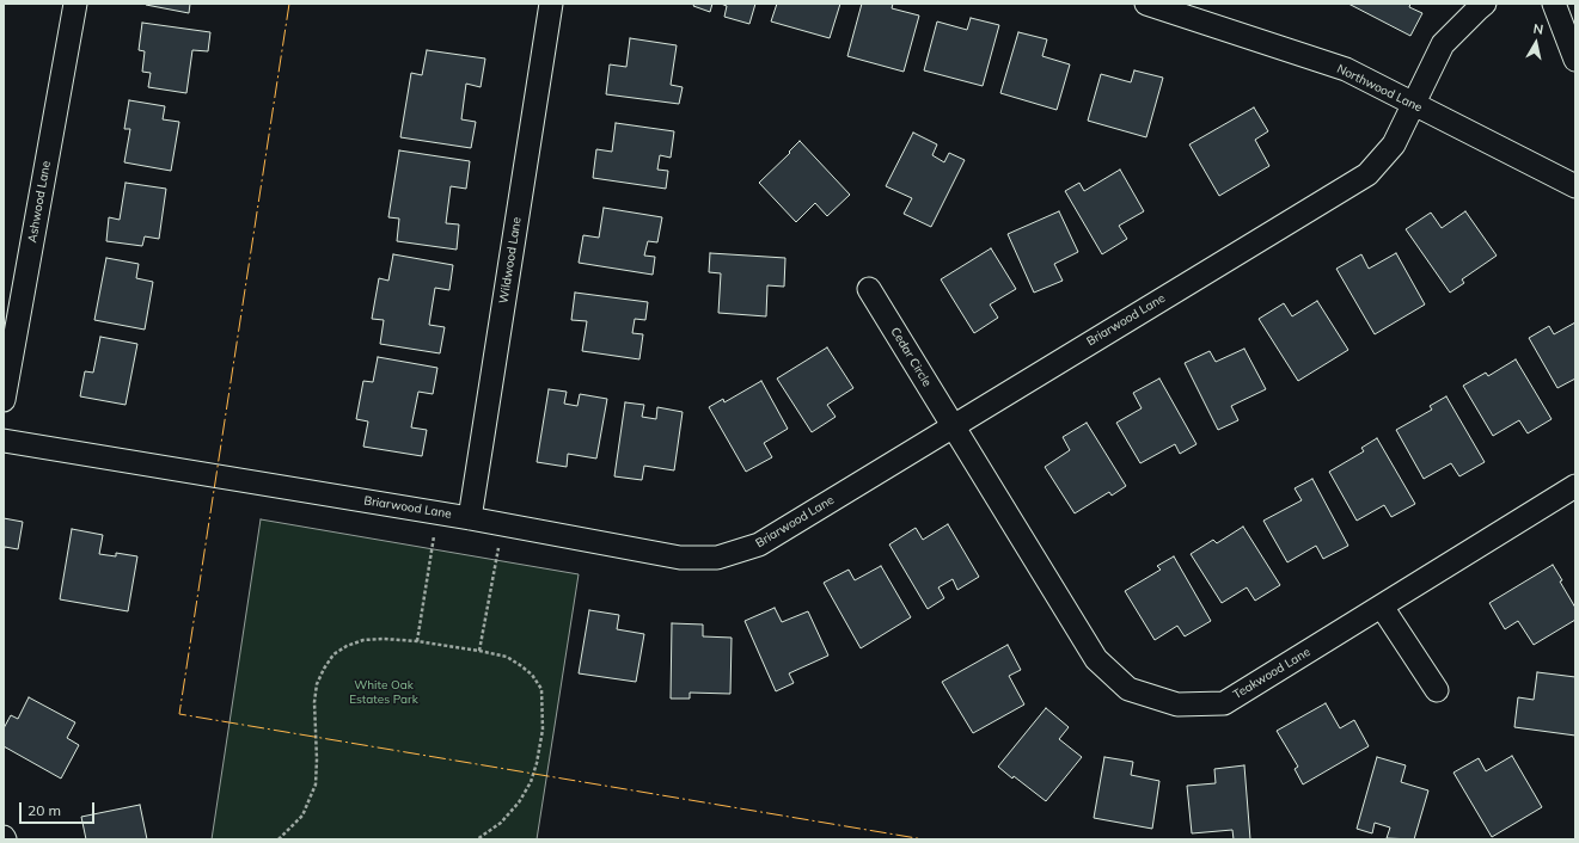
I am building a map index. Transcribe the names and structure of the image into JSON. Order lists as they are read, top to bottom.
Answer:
{
  "streets": {
    "street": [
      "Northwood Lane",
      "Ashwood Lane",
      "Wildwood Lane",
      "Briarwood Lane",
      "Cedar Circle",
      "Teakwood Lane"
    ]
  },
  "crossings": [
    ["Northwood Lane", "Briarwood Lane"],
    ["Wildwood Lane", "Briarwood Lane"],
    ["Briarwood Lane", "Cedar Circle"],
    ["Briarwood Lane", "Teakwood Lane"],
    ["Cedar Circle", "Teakwood Lane"]
  ],
  "parks": ["White Oak Estates Park"],
  "scale_bar": "20 m",
  "north": "top"
}
